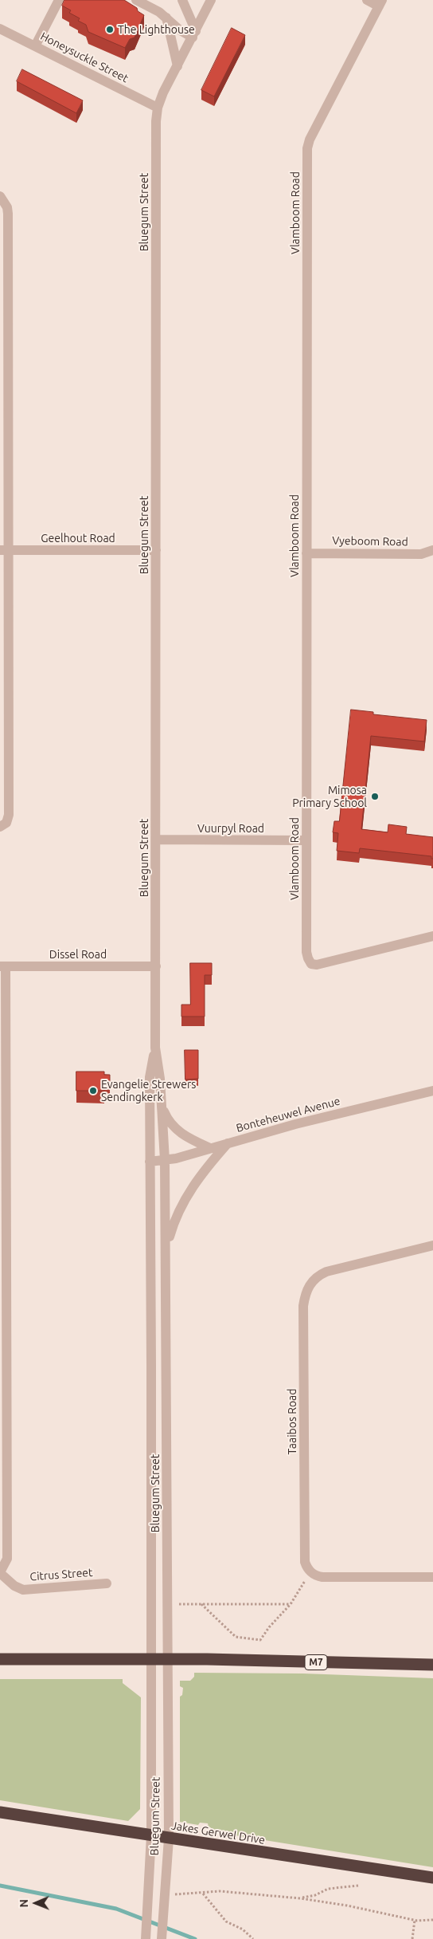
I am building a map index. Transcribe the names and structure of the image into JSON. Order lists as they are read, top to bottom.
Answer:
{
  "streets": {
    "highway": ["M7", "Jakes Gerwel Drive"],
    "street": [
      "Honeysuckle Street",
      "Bluegum Street",
      "Vlamboom Road",
      "Geelhout Road",
      "Vyeboom Road",
      "Vuurpyl Road",
      "Dissel Road",
      "Bonteheuwel Avenue",
      "Taaibos Road",
      "Citrus Street"
    ]
  },
  "crossings": [
    ["Honeysuckle Street", "Bluegum Street"],
    ["Bluegum Street", "Geelhout Road"],
    ["Bluegum Street", "Vuurpyl Road"],
    ["Bluegum Street", "Dissel Road"],
    ["Bluegum Street", "Bonteheuwel Avenue"],
    ["Bluegum Street", "M7"],
    ["Bluegum Street", "Jakes Gerwel Drive"],
    ["Vlamboom Road", "Vyeboom Road"],
    ["Vlamboom Road", "Vuurpyl Road"],
    ["Dissel Road", "Citrus Street"]
  ],
  "places": ["The Lighthouse", "Mimosa Primary School", "Evangelie Strewers Sendingkerk"],
  "north": "left"
}
